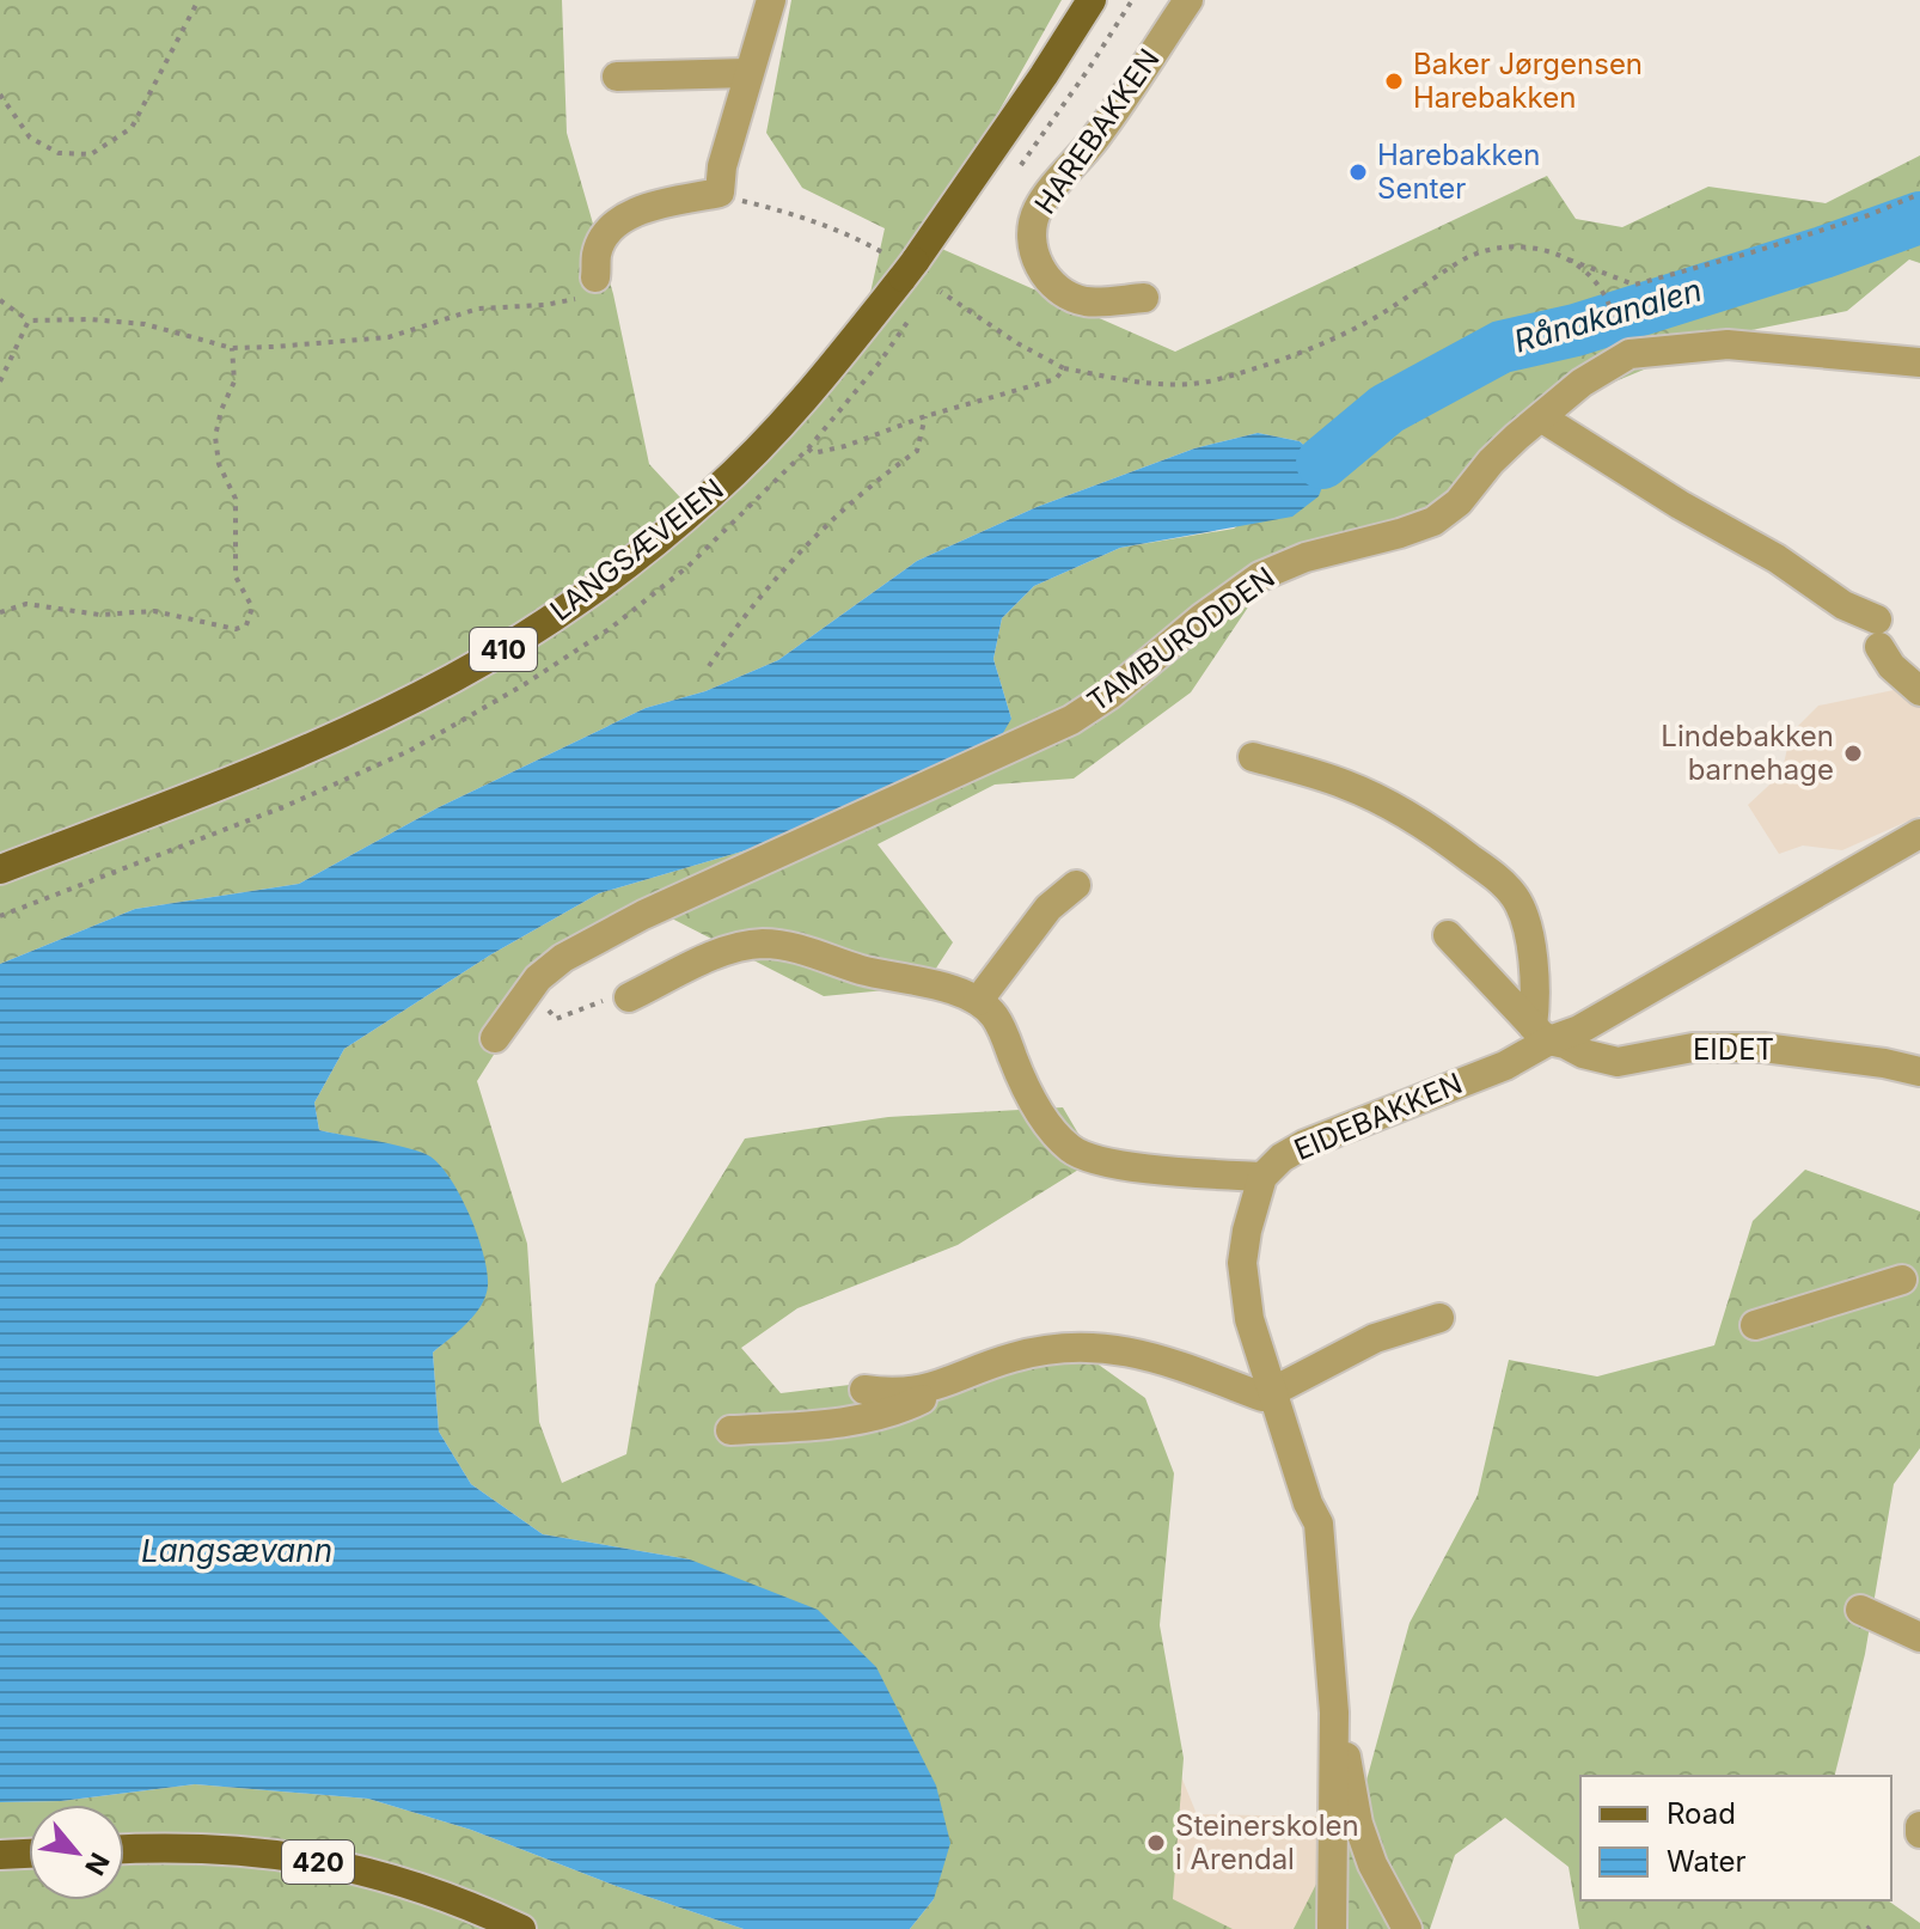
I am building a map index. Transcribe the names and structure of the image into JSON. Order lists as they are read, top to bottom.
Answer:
{
  "streets": {
    "main road": ["LANGSÆVEIEN", "410", "420"],
    "street": [
      "HAREBAKKEN",
      "TAMBURODDEN",
      "EIDET",
      "EIDEBAKKEN"
    ]
  },
  "crossings": [
    ["EIDET", "EIDEBAKKEN"]
  ],
  "water": ["Rånakanalen", "Langsævann"],
  "places": [
    "Baker Jørgensen Harebakken",
    "Harebakken Senter",
    "Lindebakken barnehage",
    "Steinerskolen i Arendal"
  ],
  "legend": ["Road", "Water"],
  "north": "bottom right"
}
